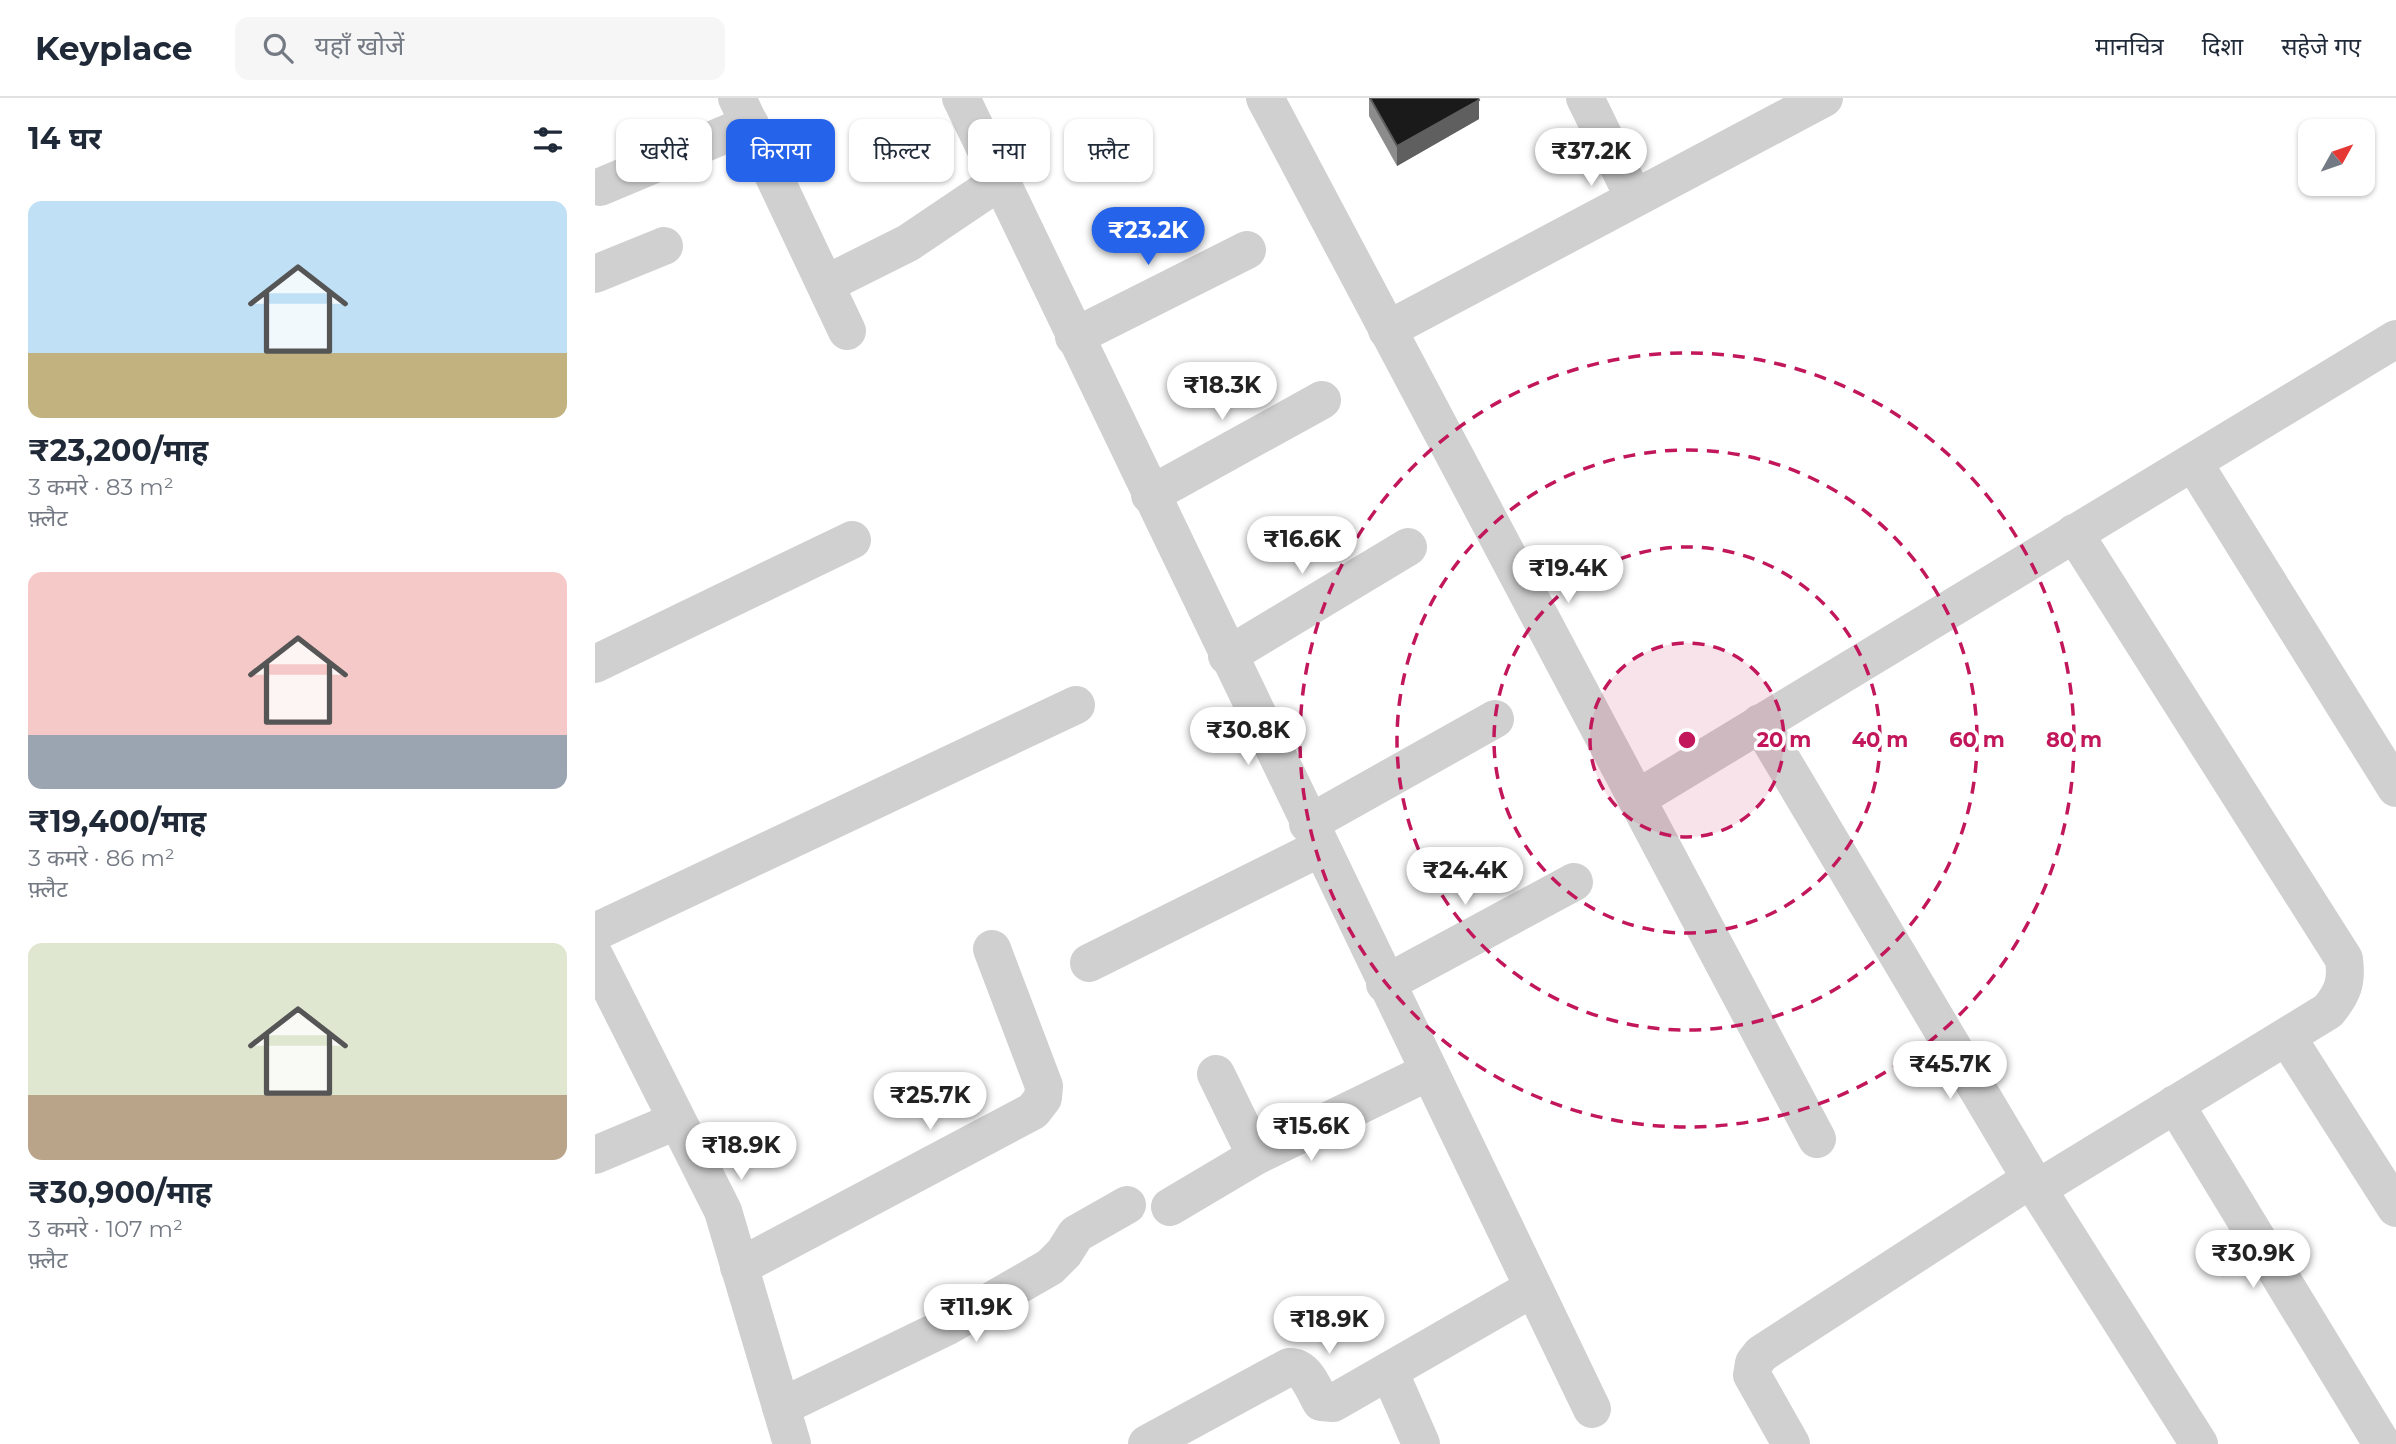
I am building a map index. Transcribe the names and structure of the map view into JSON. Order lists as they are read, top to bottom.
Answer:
{
  "north": "top right",
  "page": {
    "header": "Keyplace",
    "search": "यहाँ खोजें",
    "nav": ["मानचित्र", "दिशा", "सहेजे गए"],
    "heading": "14 घर",
    "chip": [
      "खरीदें",
      "किराया",
      "फ़िल्टर",
      "नया",
      "फ़्लैट"
    ],
    "price": [
      "₹37.2K",
      "₹23.2K",
      "₹18.3K",
      "₹16.6K",
      "₹19.4K",
      "₹30.8K",
      "₹24.4K",
      "₹45.7K",
      "₹25.7K",
      "₹15.6K",
      "₹18.9K",
      "₹30.9K",
      "₹11.9K",
      "₹18.9K"
    ],
    "list": [
      {
        "name": "₹23,200/माह",
        "note": "3 कमरे · 83 m² · फ़्लैट"
      },
      {
        "name": "₹19,400/माह",
        "note": "3 कमरे · 86 m² · फ़्लैट"
      },
      {
        "name": "₹30,900/माह",
        "note": "3 कमरे · 107 m² · फ़्लैट"
      }
    ]
  },
  "rings": [
    "20 m",
    "40 m",
    "60 m",
    "80 m"
  ]
}
